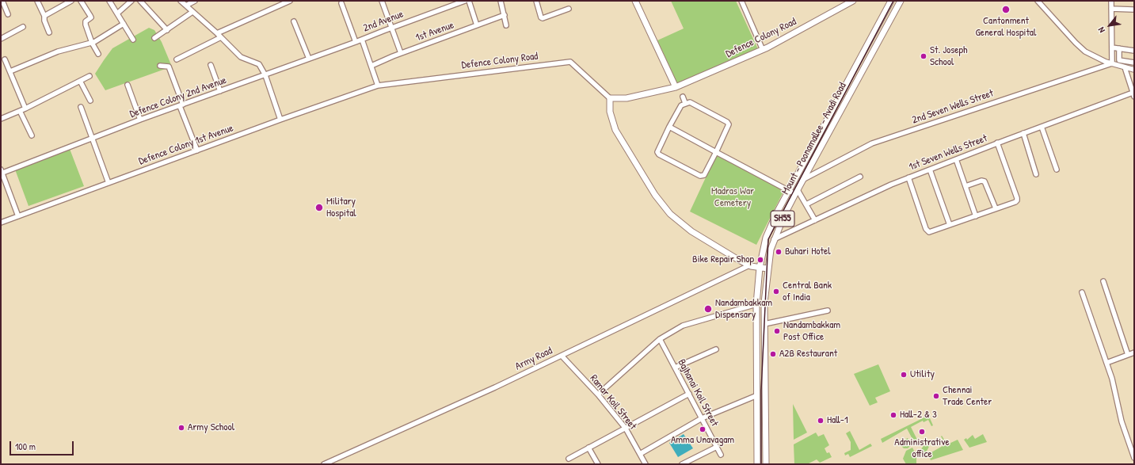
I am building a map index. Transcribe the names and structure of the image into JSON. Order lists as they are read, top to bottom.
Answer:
{
  "streets": {
    "main road": ["Defence Colony Road", "Mount - Poonamallee - Avadi Road", "SH55"],
    "street": [
      "2nd Avenue",
      "1st Avenue",
      "Defence Colony 2nd Avenue",
      "2nd Seven Wells Street",
      "Defence Colony 1st Avenue",
      "1st Seven Wells Street",
      "Army Road",
      "Bajhanai Koil Street",
      "Ramar Koil Street"
    ]
  },
  "crossings": [
    ["2nd Avenue", "Defence Colony 2nd Avenue"],
    ["Defence Colony Road", "Defence Colony 1st Avenue"],
    ["2nd Seven Wells Street", "Mount - Poonamallee - Avadi Road"],
    ["Mount - Poonamallee - Avadi Road", "1st Seven Wells Street"],
    ["Army Road", "Ramar Koil Street"]
  ],
  "parks": ["Madras War Cemetery"],
  "places": [
    "Cantonment General Hospital",
    "St. Joseph School",
    "Military Hospital",
    "Buhari Hotel",
    "Bike Repair Shop",
    "Central Bank of India",
    "Nandambakkam Dispensary",
    "Nandambakkam Post Office",
    "A2B Restaurant",
    "Utility",
    "Chennai Trade Center",
    "Hall-2 & 3",
    "Hall-1",
    "Army School",
    "Amma Unavagam",
    "Administrative office"
  ],
  "scale_bar": "100 m",
  "north": "bottom left"
}
